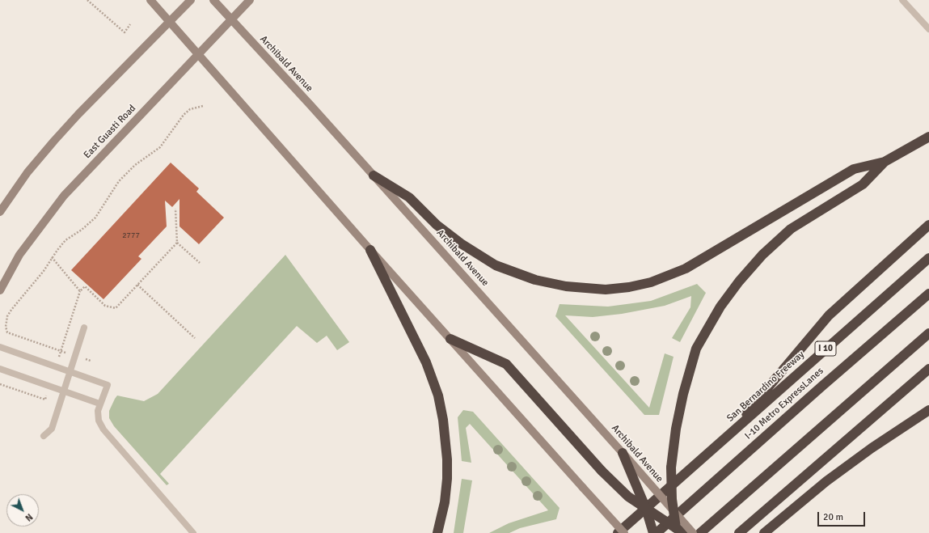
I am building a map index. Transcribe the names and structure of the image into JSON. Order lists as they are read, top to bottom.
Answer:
{
  "streets": {
    "highway": ["I 10", "San Bernardino Freeway", "I-10 Metro ExpressLanes"],
    "main road": ["Archibald Avenue", "East Guasti Road"]
  },
  "crossings": [
    ["Archibald Avenue", "East Guasti Road"]
  ],
  "house_numbers": ["2777"],
  "scale_bar": "20 m",
  "north": "bottom right"
}
